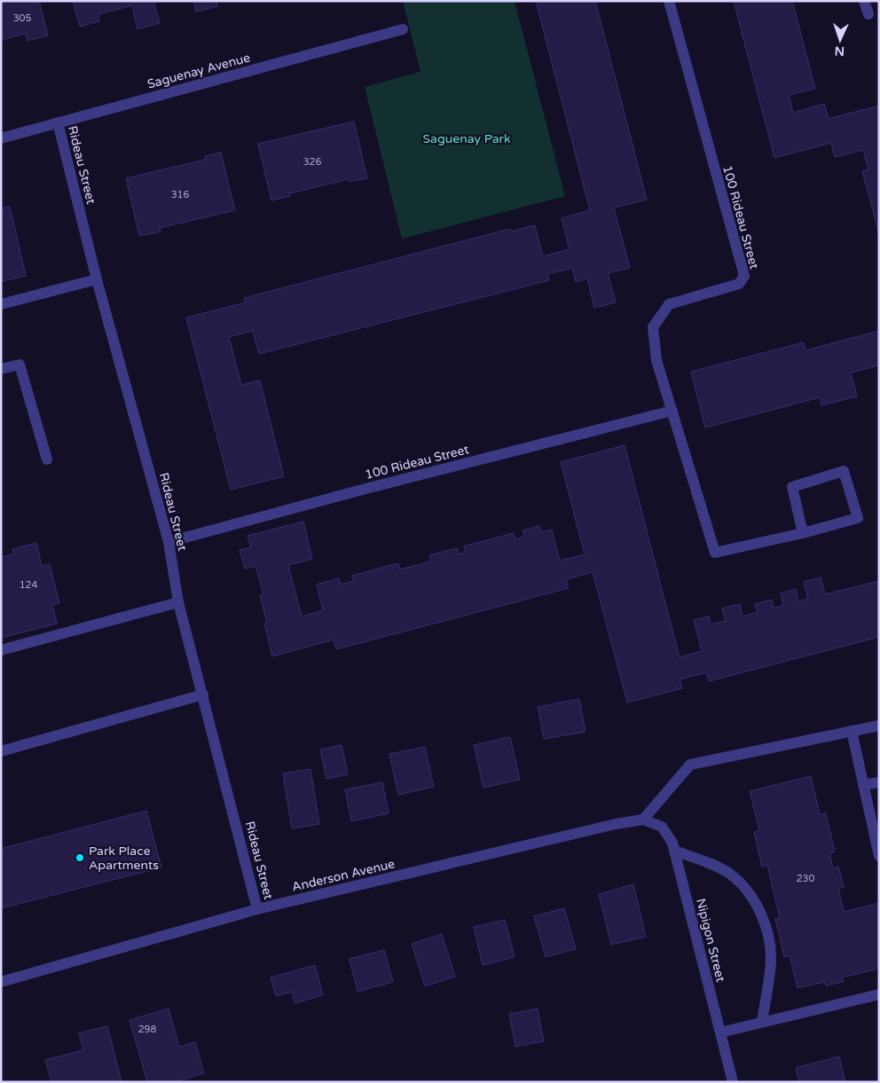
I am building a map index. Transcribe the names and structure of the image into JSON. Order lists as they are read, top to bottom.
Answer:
{
  "streets": {
    "street": [
      "Saguenay Avenue",
      "Rideau Street",
      "100 Rideau Street",
      "Anderson Avenue",
      "Nipigon Street"
    ]
  },
  "crossings": [
    ["Saguenay Avenue", "Rideau Street"],
    ["Rideau Street", "100 Rideau Street"],
    ["Rideau Street", "Anderson Avenue"],
    ["Anderson Avenue", "Nipigon Street"]
  ],
  "parks": ["Saguenay Park"],
  "places": ["Park Place Apartments"],
  "house_numbers": [
    "305",
    "326",
    "316",
    "124",
    "230",
    "298"
  ],
  "north": "bottom"
}
